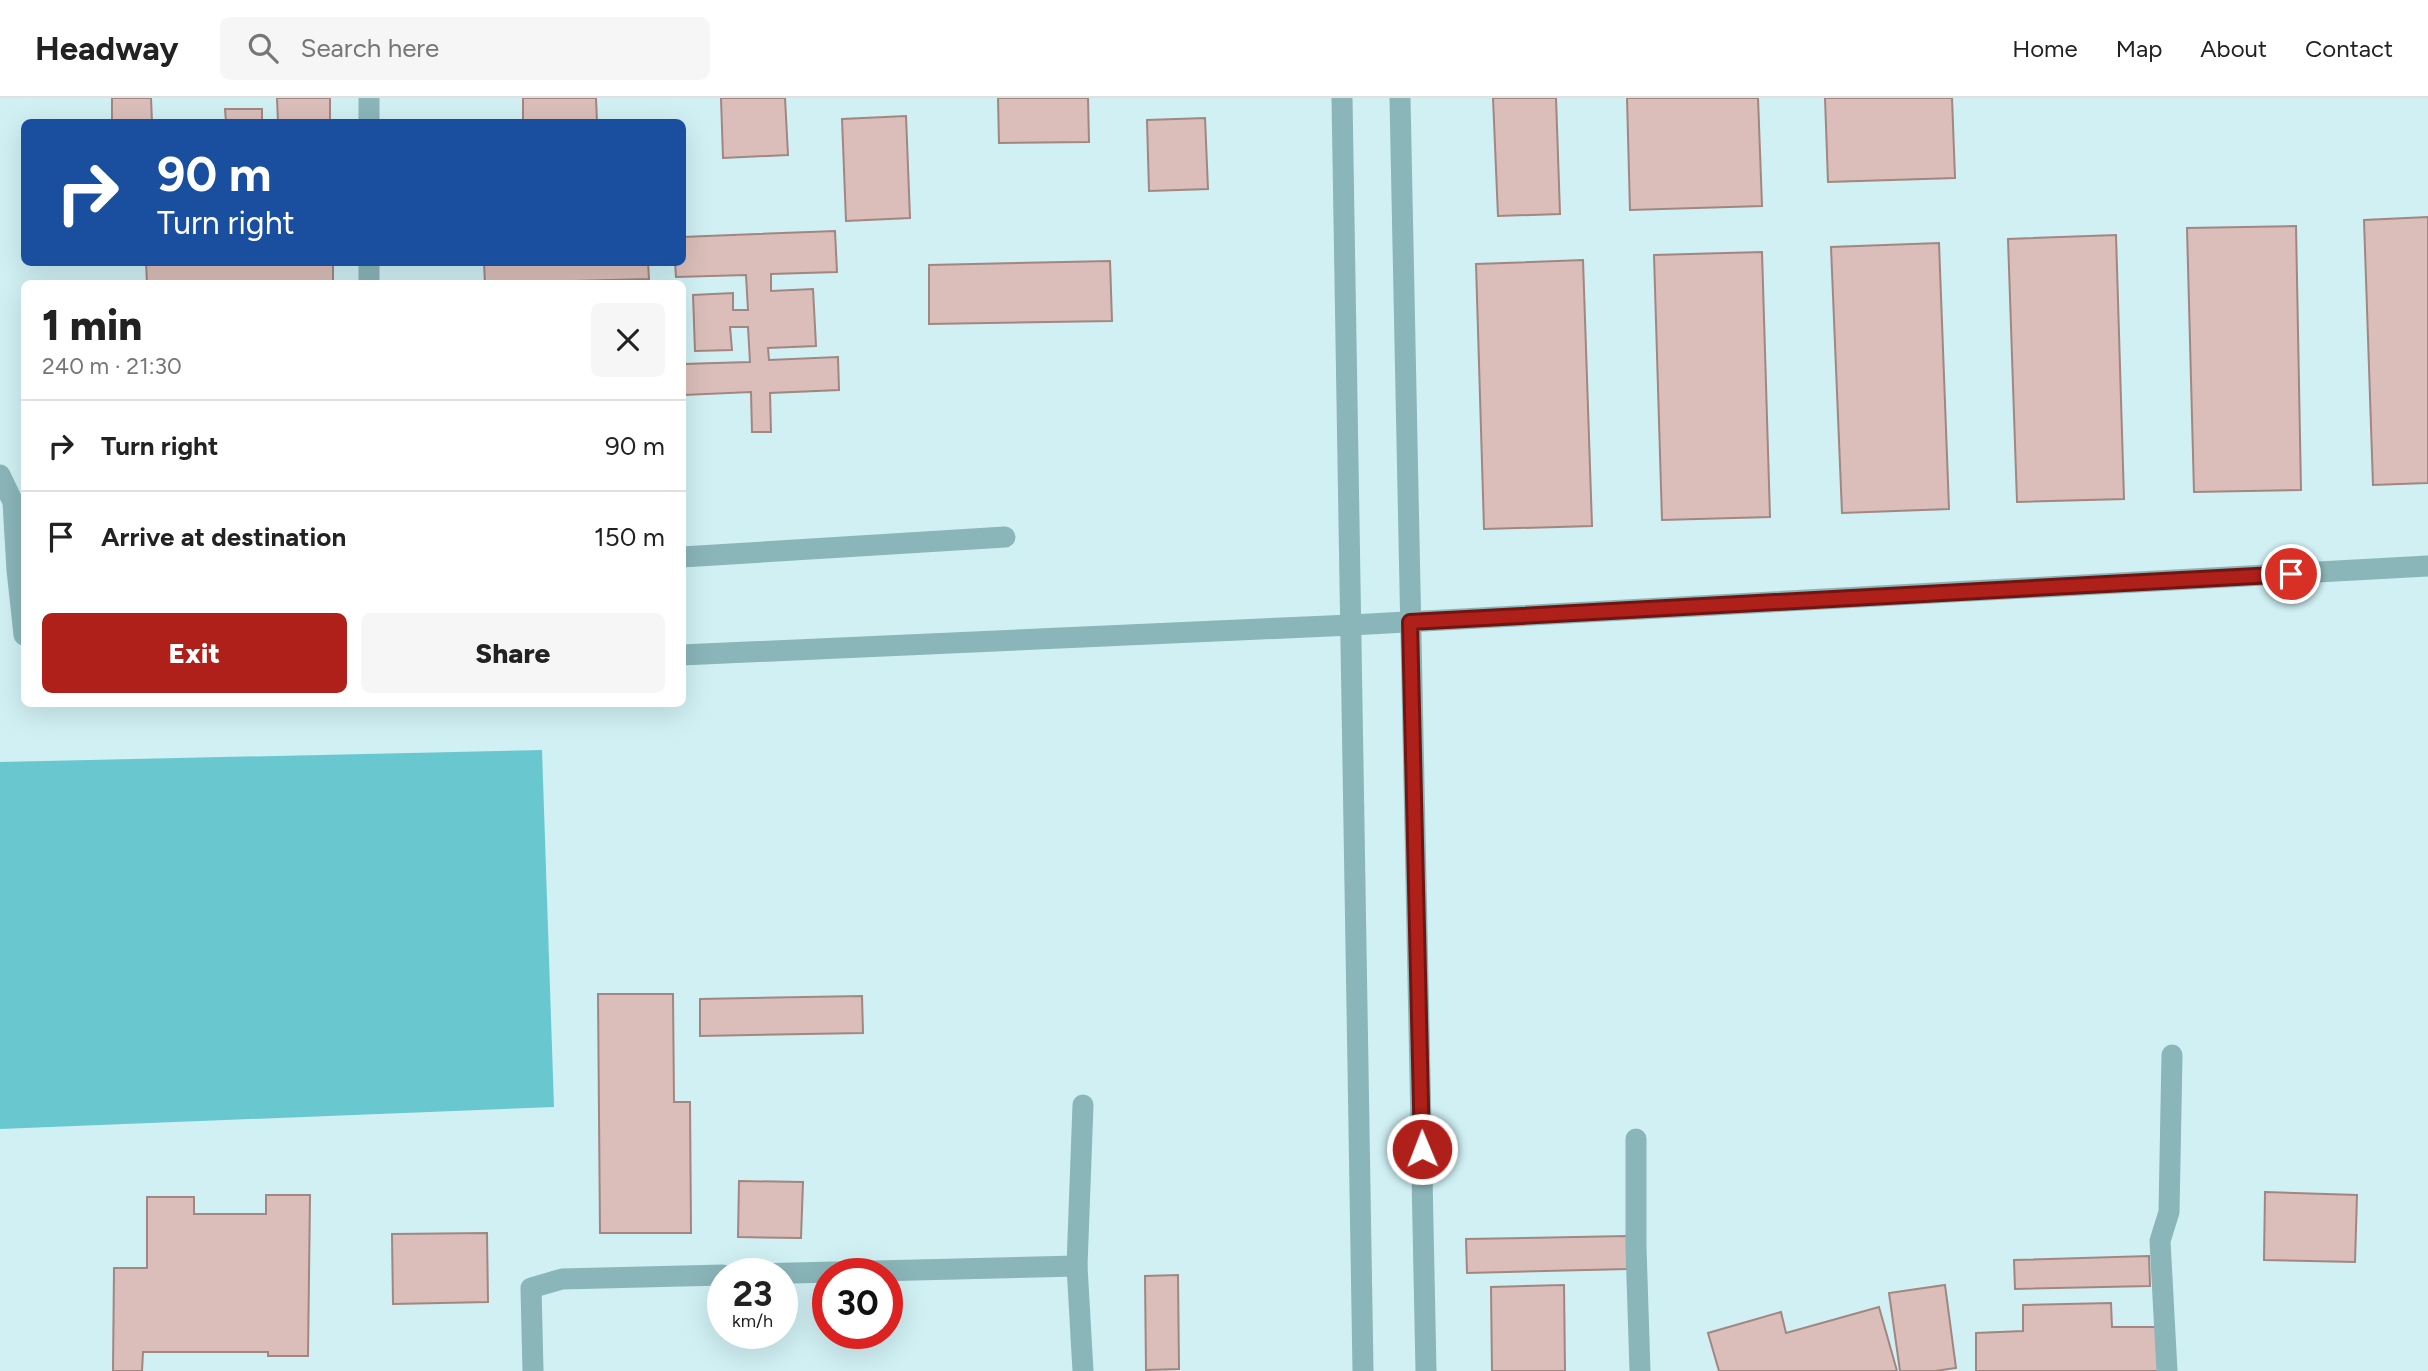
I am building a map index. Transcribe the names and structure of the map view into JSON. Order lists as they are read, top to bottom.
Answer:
{
  "page": {
    "header": "Headway",
    "search": "Search here",
    "nav": [
      "Home",
      "Map",
      "About",
      "Contact"
    ],
    "turn": ["90 m", "Turn right"],
    "heading": ["1 min", "240 m · 21:30"],
    "list": [
      {
        "name": "Turn right",
        "value": "90 m"
      },
      {
        "name": "Arrive at destination",
        "value": "150 m"
      }
    ],
    "buttons": ["Exit", "Share"],
    "speed": "23 km/h",
    "limit": "30"
  }
}
